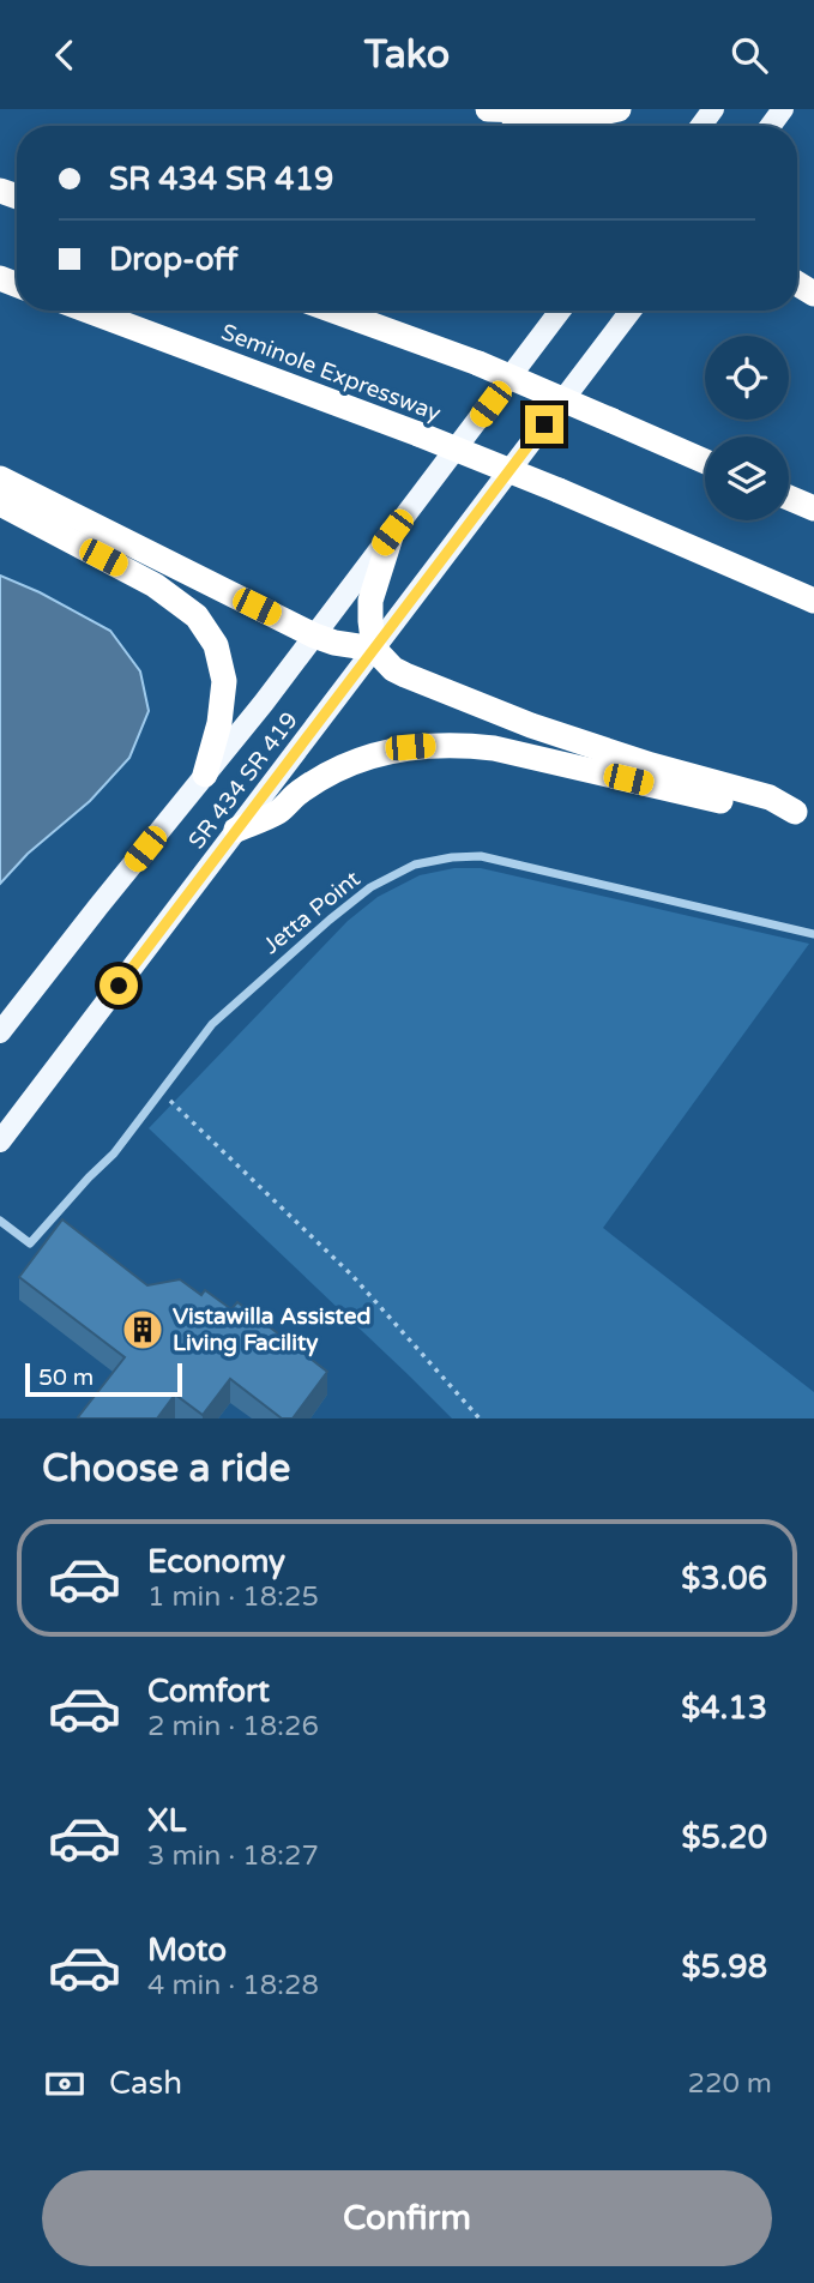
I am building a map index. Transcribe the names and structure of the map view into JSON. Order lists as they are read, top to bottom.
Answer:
{
  "streets": {
    "highway": ["Seminole Expressway"],
    "main road": ["SR 434 SR 419"],
    "street": ["Jetta Point"]
  },
  "places": {
    "building": ["Vistawilla Assisted Living Facility"]
  },
  "scale_bar": "50 m",
  "page": {
    "header": "Tako",
    "banner": ["SR 434 SR 419", "Drop-off"],
    "scale": "50 m",
    "heading": "Choose a ride",
    "list": [
      {
        "name": "Economy",
        "note": "1 min · 18:25",
        "value": "$3.06"
      },
      {
        "name": "Comfort",
        "note": "2 min · 18:26",
        "value": "$4.13"
      },
      {
        "name": "XL",
        "note": "3 min · 18:27",
        "value": "$5.20"
      },
      {
        "name": "Moto",
        "note": "4 min · 18:28",
        "value": "$5.98"
      }
    ],
    "pay": ["Cash", "220 m"],
    "buttons": "Confirm"
  }
}
